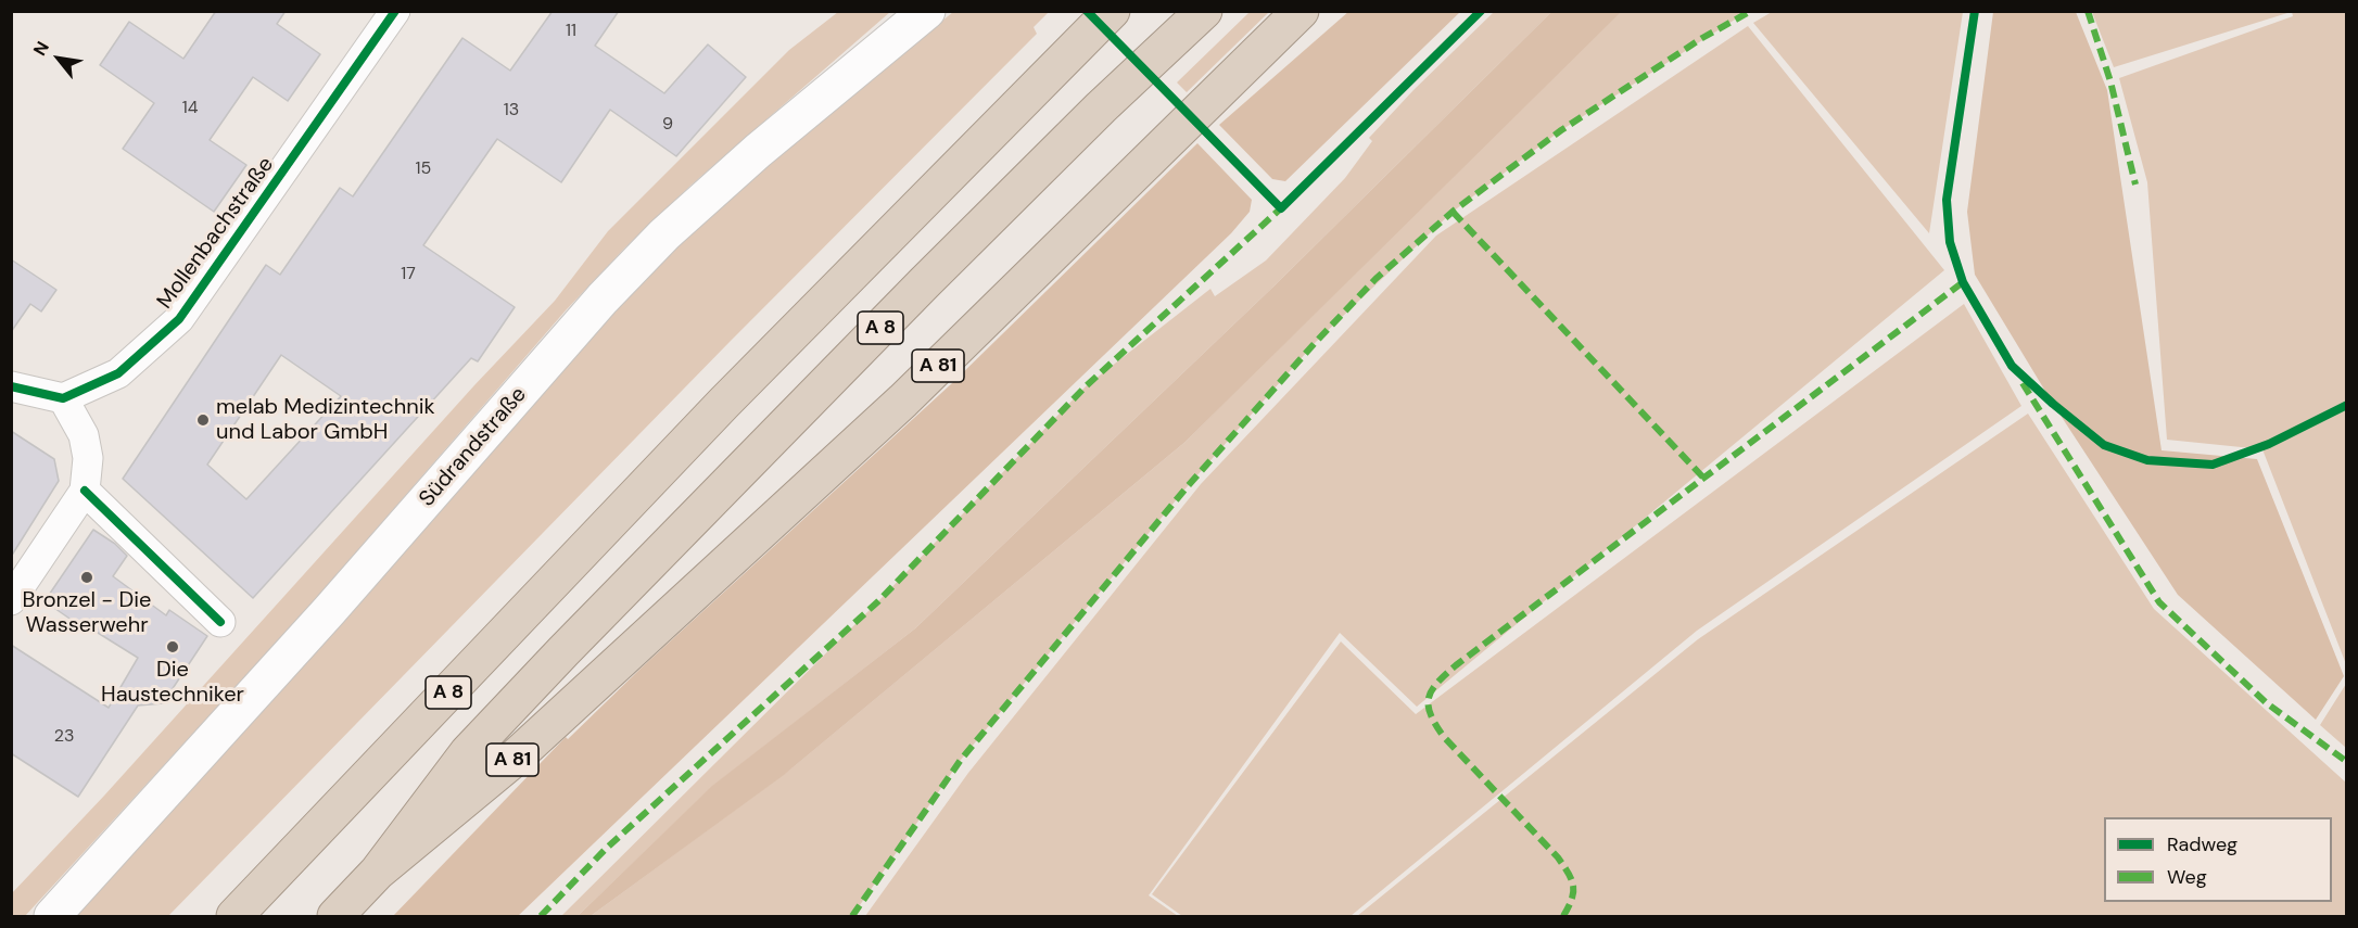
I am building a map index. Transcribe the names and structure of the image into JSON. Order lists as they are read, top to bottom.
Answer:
{
  "streets": {
    "highway": ["A 8", "A 81"],
    "main road": ["Südrandstraße"],
    "street": ["Mollenbachstraße"]
  },
  "crossings": [
    ["A 8", "A 81"]
  ],
  "places": ["melab Medizintechnik und Labor GmbH", "Bronzel - Die Wasserwehr", "Die Haustechniker"],
  "house_numbers": [
    "11",
    "14",
    "13",
    "9",
    "15",
    "17",
    "23"
  ],
  "legend": ["Radweg", "Weg"],
  "north": "top left"
}
